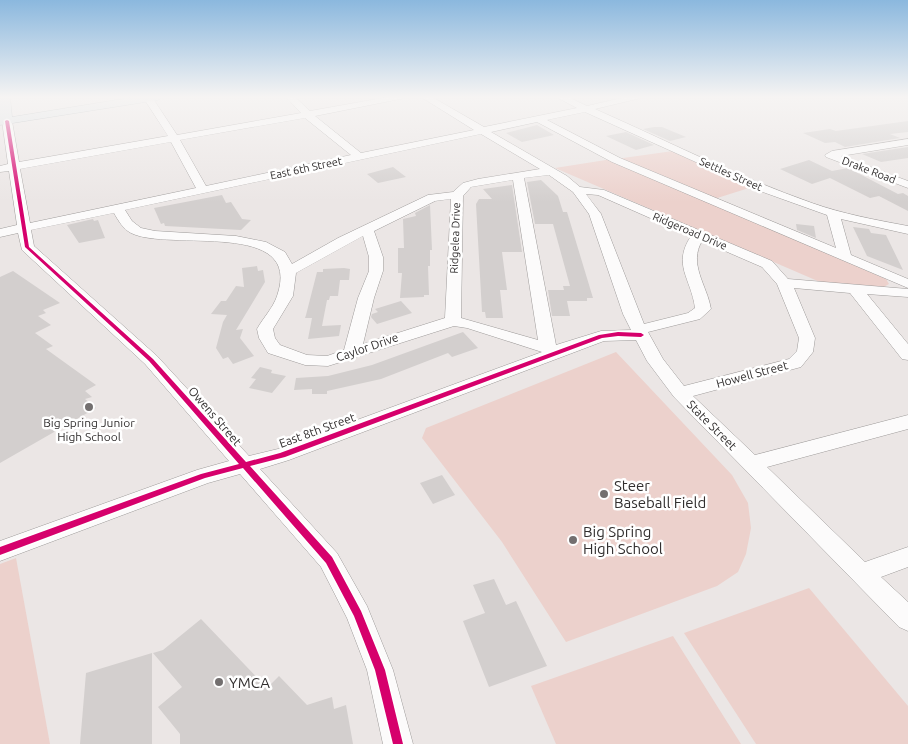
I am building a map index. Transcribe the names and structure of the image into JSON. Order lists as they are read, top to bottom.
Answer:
{
  "streets": {
    "street": [
      "East 6th Street",
      "Drake Road",
      "Settles Street",
      "Ridgeroad Drive",
      "Ridgelea Drive",
      "Caylor Drive",
      "Howell Street",
      "Owens Street",
      "State Street",
      "East 8th Street"
    ]
  },
  "crossings": [
    ["East 6th Street", "Owens Street"],
    ["Ridgeroad Drive", "Howell Street"],
    ["Ridgeroad Drive", "State Street"],
    ["Ridgeroad Drive", "East 8th Street"],
    ["Ridgelea Drive", "Caylor Drive"],
    ["Caylor Drive", "East 8th Street"],
    ["Howell Street", "State Street"],
    ["Owens Street", "East 8th Street"],
    ["State Street", "East 8th Street"]
  ],
  "places": [
    "Big Spring Junior High School",
    "Steer Baseball Field",
    "Big Spring High School",
    "YMCA"
  ]
}
